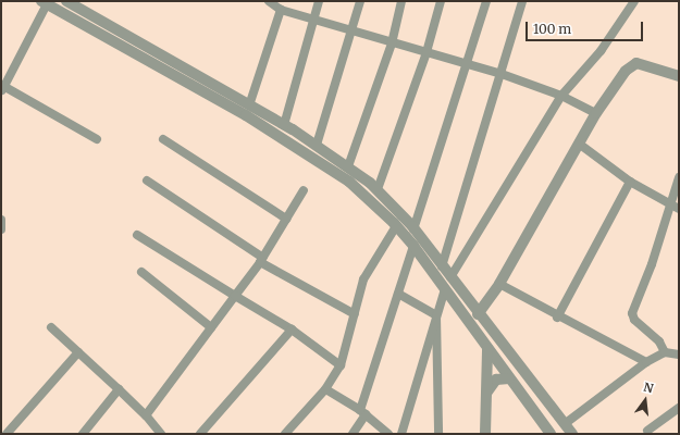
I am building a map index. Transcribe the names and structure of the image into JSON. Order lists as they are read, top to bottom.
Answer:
{
  "scale_bar": "100 m",
  "north": "top"
}
